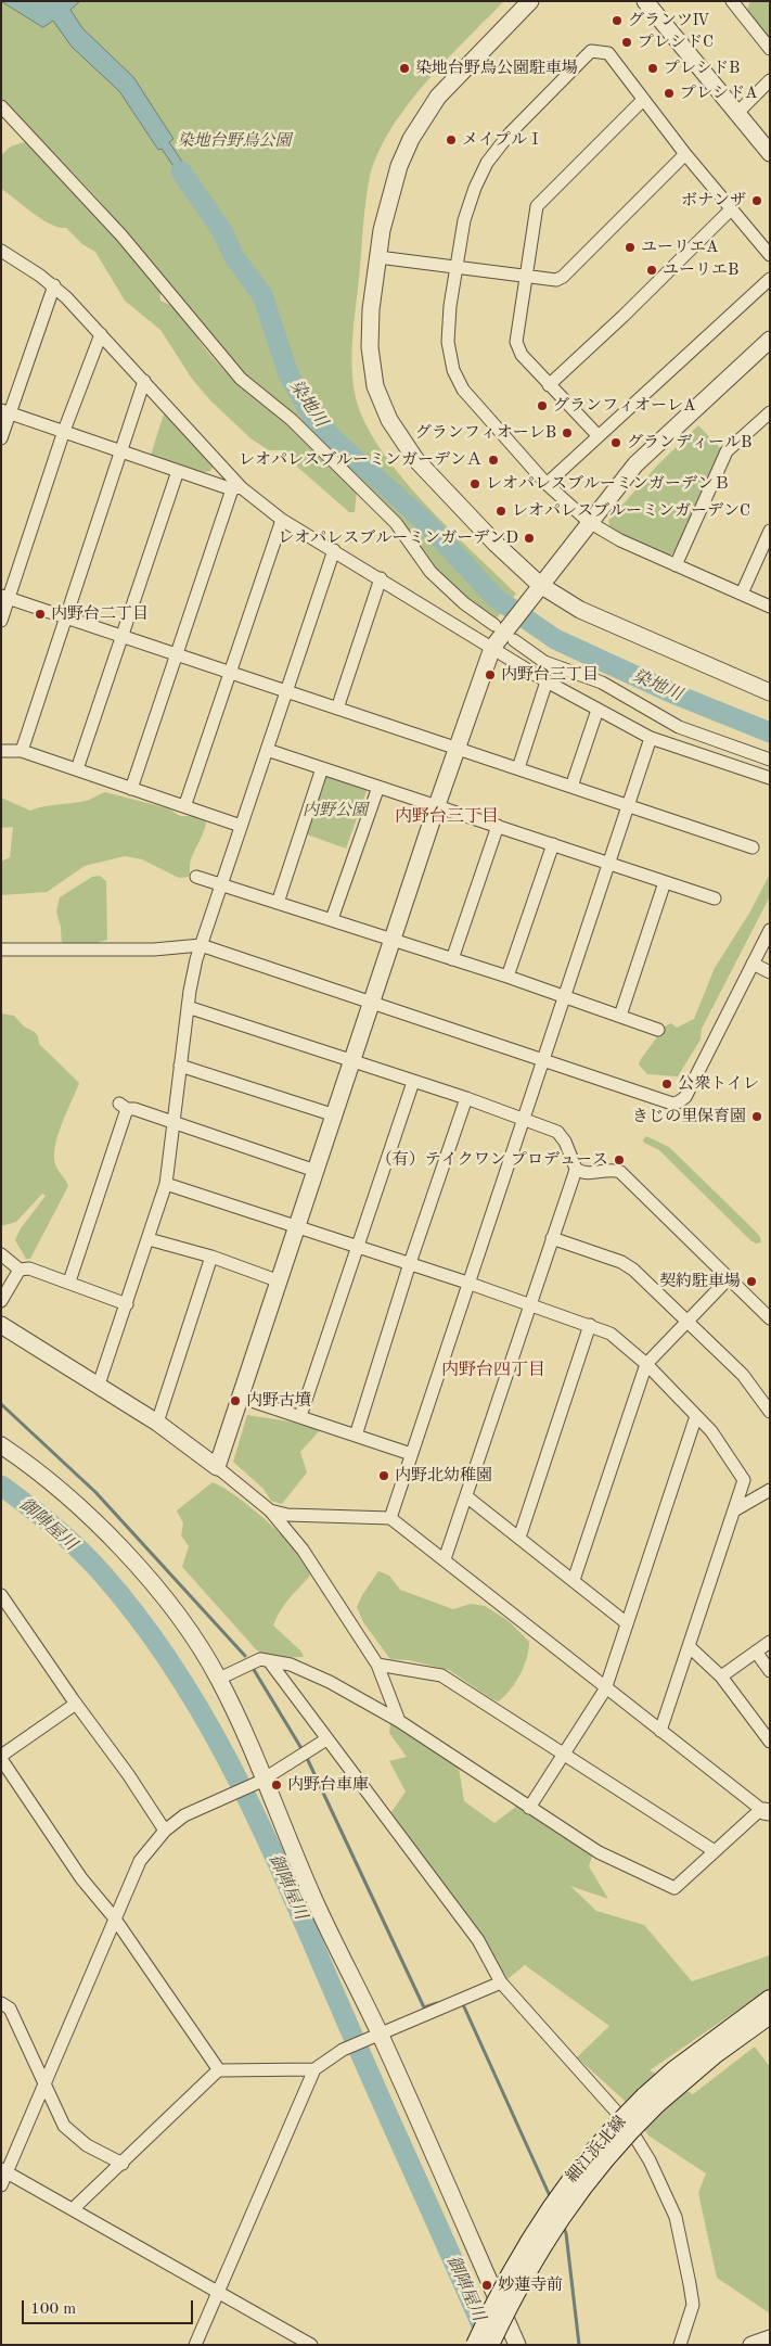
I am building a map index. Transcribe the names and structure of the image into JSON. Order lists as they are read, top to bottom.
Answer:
{
  "streets": {
    "main road": ["細江浜北線"]
  },
  "districts": ["内野台三丁目", "内野台四丁目"],
  "water": ["染地川", "御陣屋川"],
  "parks": ["染地台野鳥公園", "内野公園"],
  "places": [
    "グランツⅣ",
    "プレシドC",
    "染地台野鳥公園駐車場",
    "プレシドB",
    "プレシドA",
    "メイプルⅠ",
    "ボナンザ",
    "ユーリエA",
    "ユーリエB",
    "グランフィオーレA",
    "グランフィオーレB",
    "グランディールB",
    "レオパレスブルーミンガーデンＡ",
    "レオパレスブルーミンガーデンＢ",
    "レオパレスブルーミンガーデンC",
    "レオパレスブルーミンガーデンD",
    "内野台二丁目",
    "内野台三丁目",
    "公衆トイレ",
    "きじの里保育園",
    "（有）テイクワン プロデュース",
    "契約駐車場",
    "内野古墳",
    "内野北幼稚園",
    "内野台車庫",
    "妙蓮寺前"
  ],
  "scale_bar": "100 m"
}
